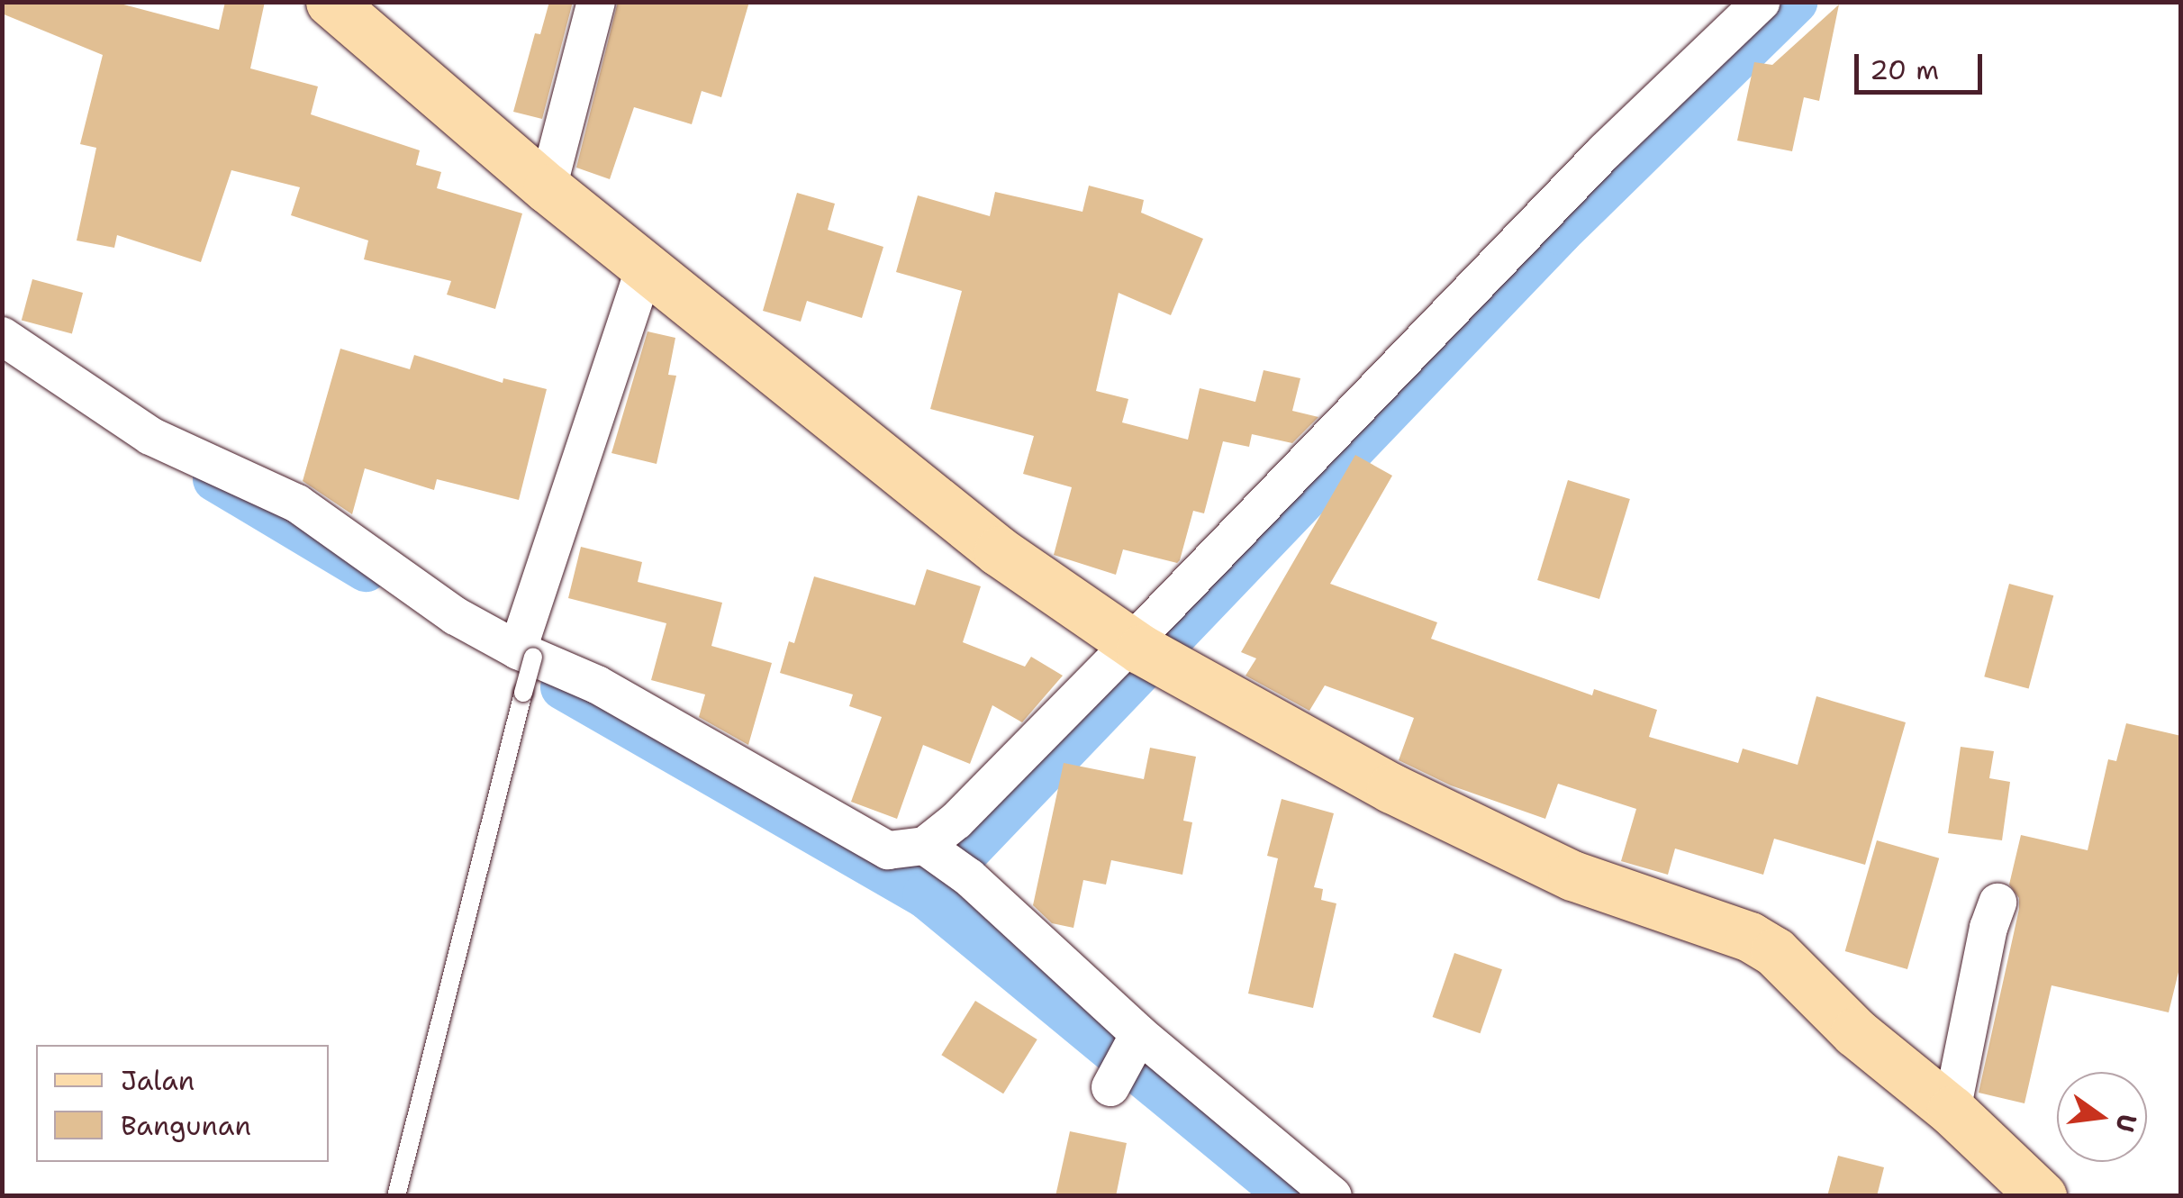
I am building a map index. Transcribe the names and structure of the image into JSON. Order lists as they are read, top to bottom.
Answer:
{
  "legend": ["Jalan", "Bangunan"],
  "scale_bar": "20 m",
  "north": "right"
}
